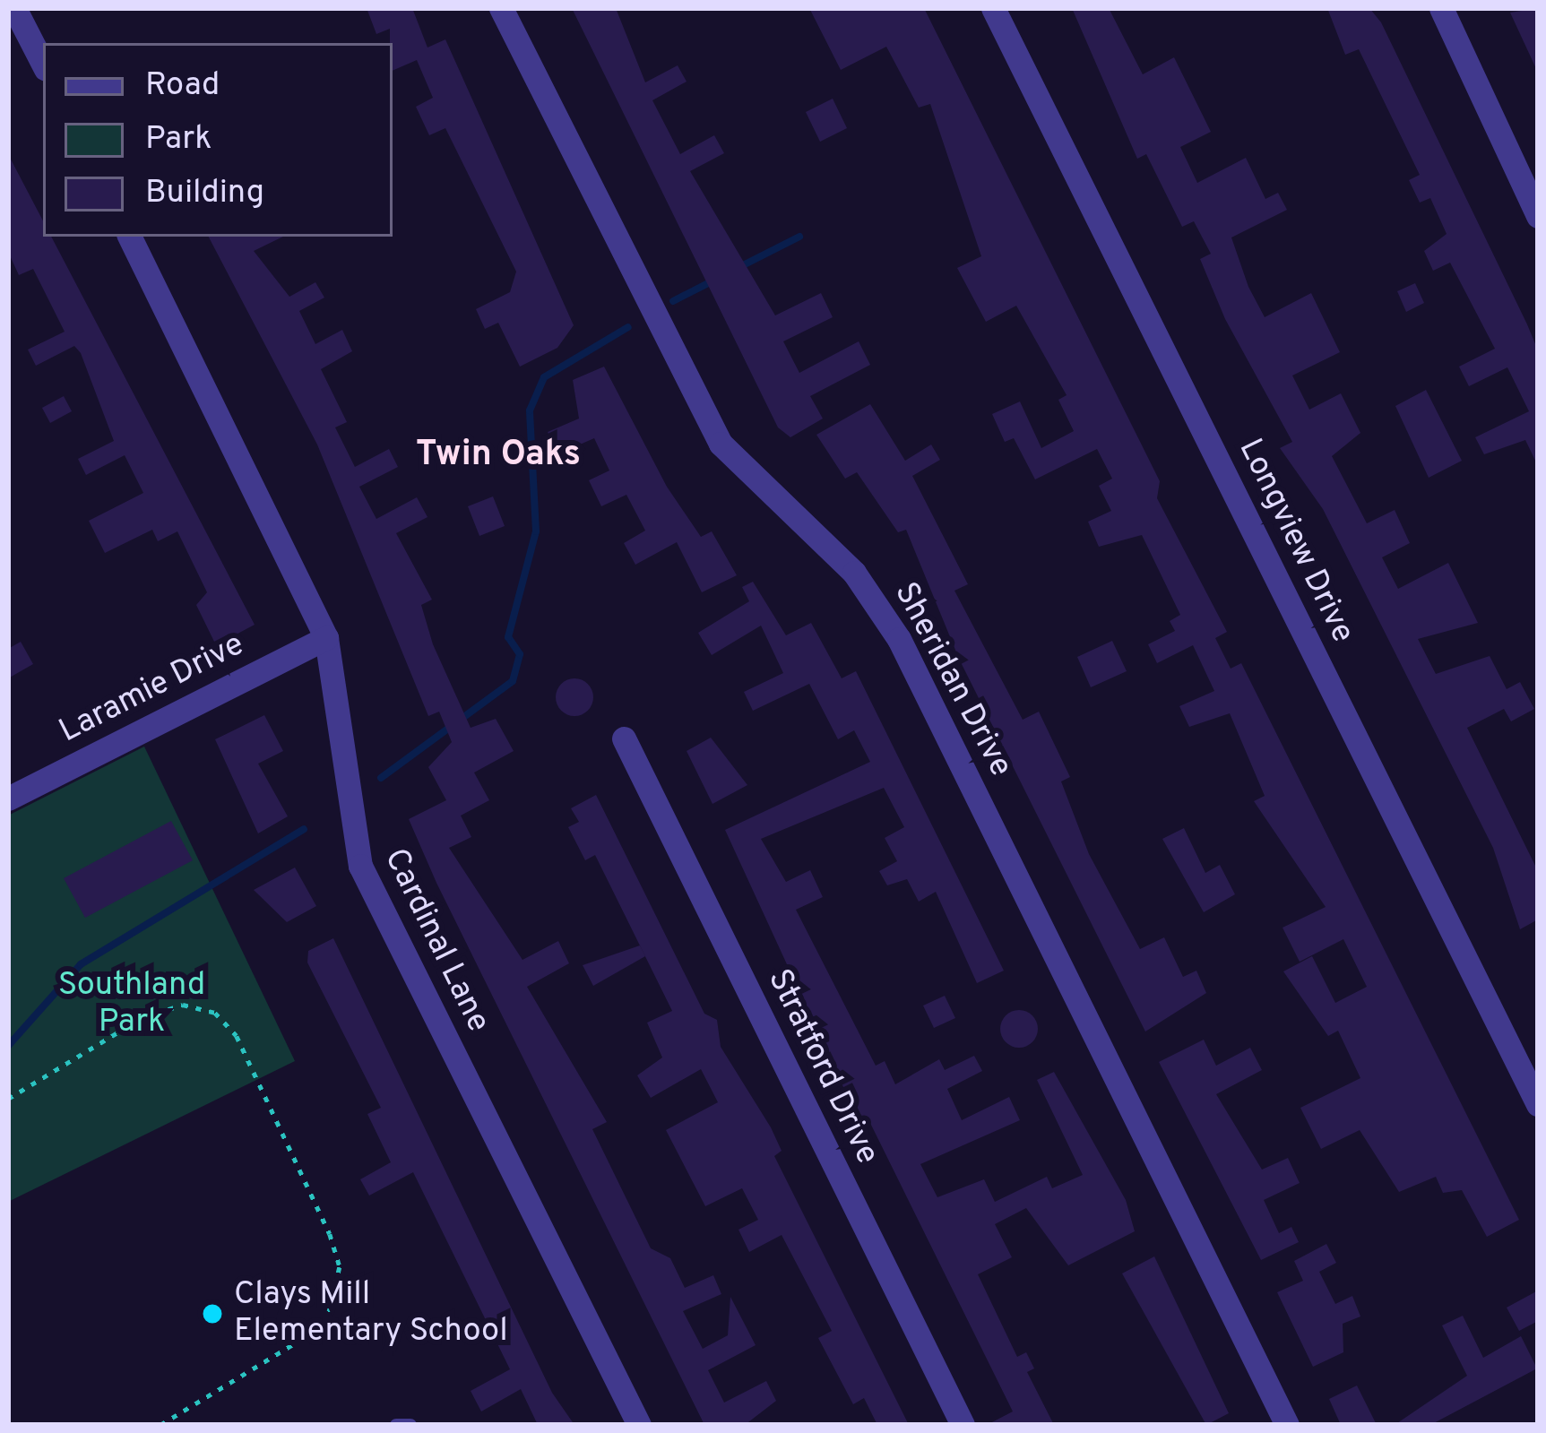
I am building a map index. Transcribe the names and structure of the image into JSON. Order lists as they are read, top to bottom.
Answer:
{
  "streets": {
    "street": [
      "Longview Drive",
      "Sheridan Drive",
      "Laramie Drive",
      "Cardinal Lane",
      "Stratford Drive"
    ]
  },
  "crossings": [
    ["Laramie Drive", "Cardinal Lane"]
  ],
  "districts": ["Twin Oaks"],
  "parks": ["Southland Park"],
  "places": ["Clays Mill Elementary School"],
  "legend": ["Road", "Park", "Building"]
}
